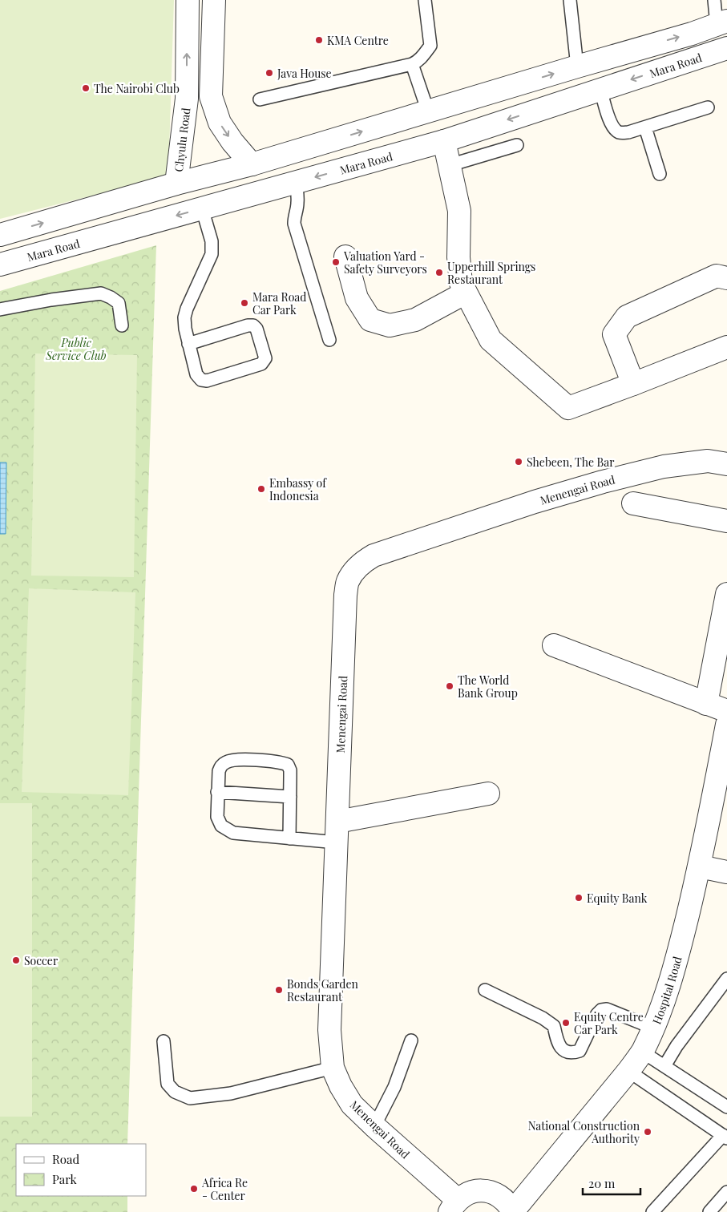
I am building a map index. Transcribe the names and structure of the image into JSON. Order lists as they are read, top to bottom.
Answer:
{
  "streets": {
    "street": [
      "Mara Road",
      "Chyulu Road",
      "Menengai Road",
      "Hospital Road"
    ]
  },
  "parks": ["Public Service Club"],
  "places": [
    "KMA Centre",
    "Java House",
    "The Nairobi Club",
    "Valuation Yard - Safety Surveyors",
    "Upperhill Springs Restaurant",
    "Mara Road Car Park",
    "Shebeen, The Bar",
    "Embassy of Indonesia",
    "The World Bank Group",
    "Equity Bank",
    "Soccer",
    "Bonds Garden Restaurant",
    "Equity Centre Car Park",
    "National Construction Authority",
    "Africa Re - Center"
  ],
  "legend": ["Road", "Park"],
  "scale_bar": "20 m"
}
